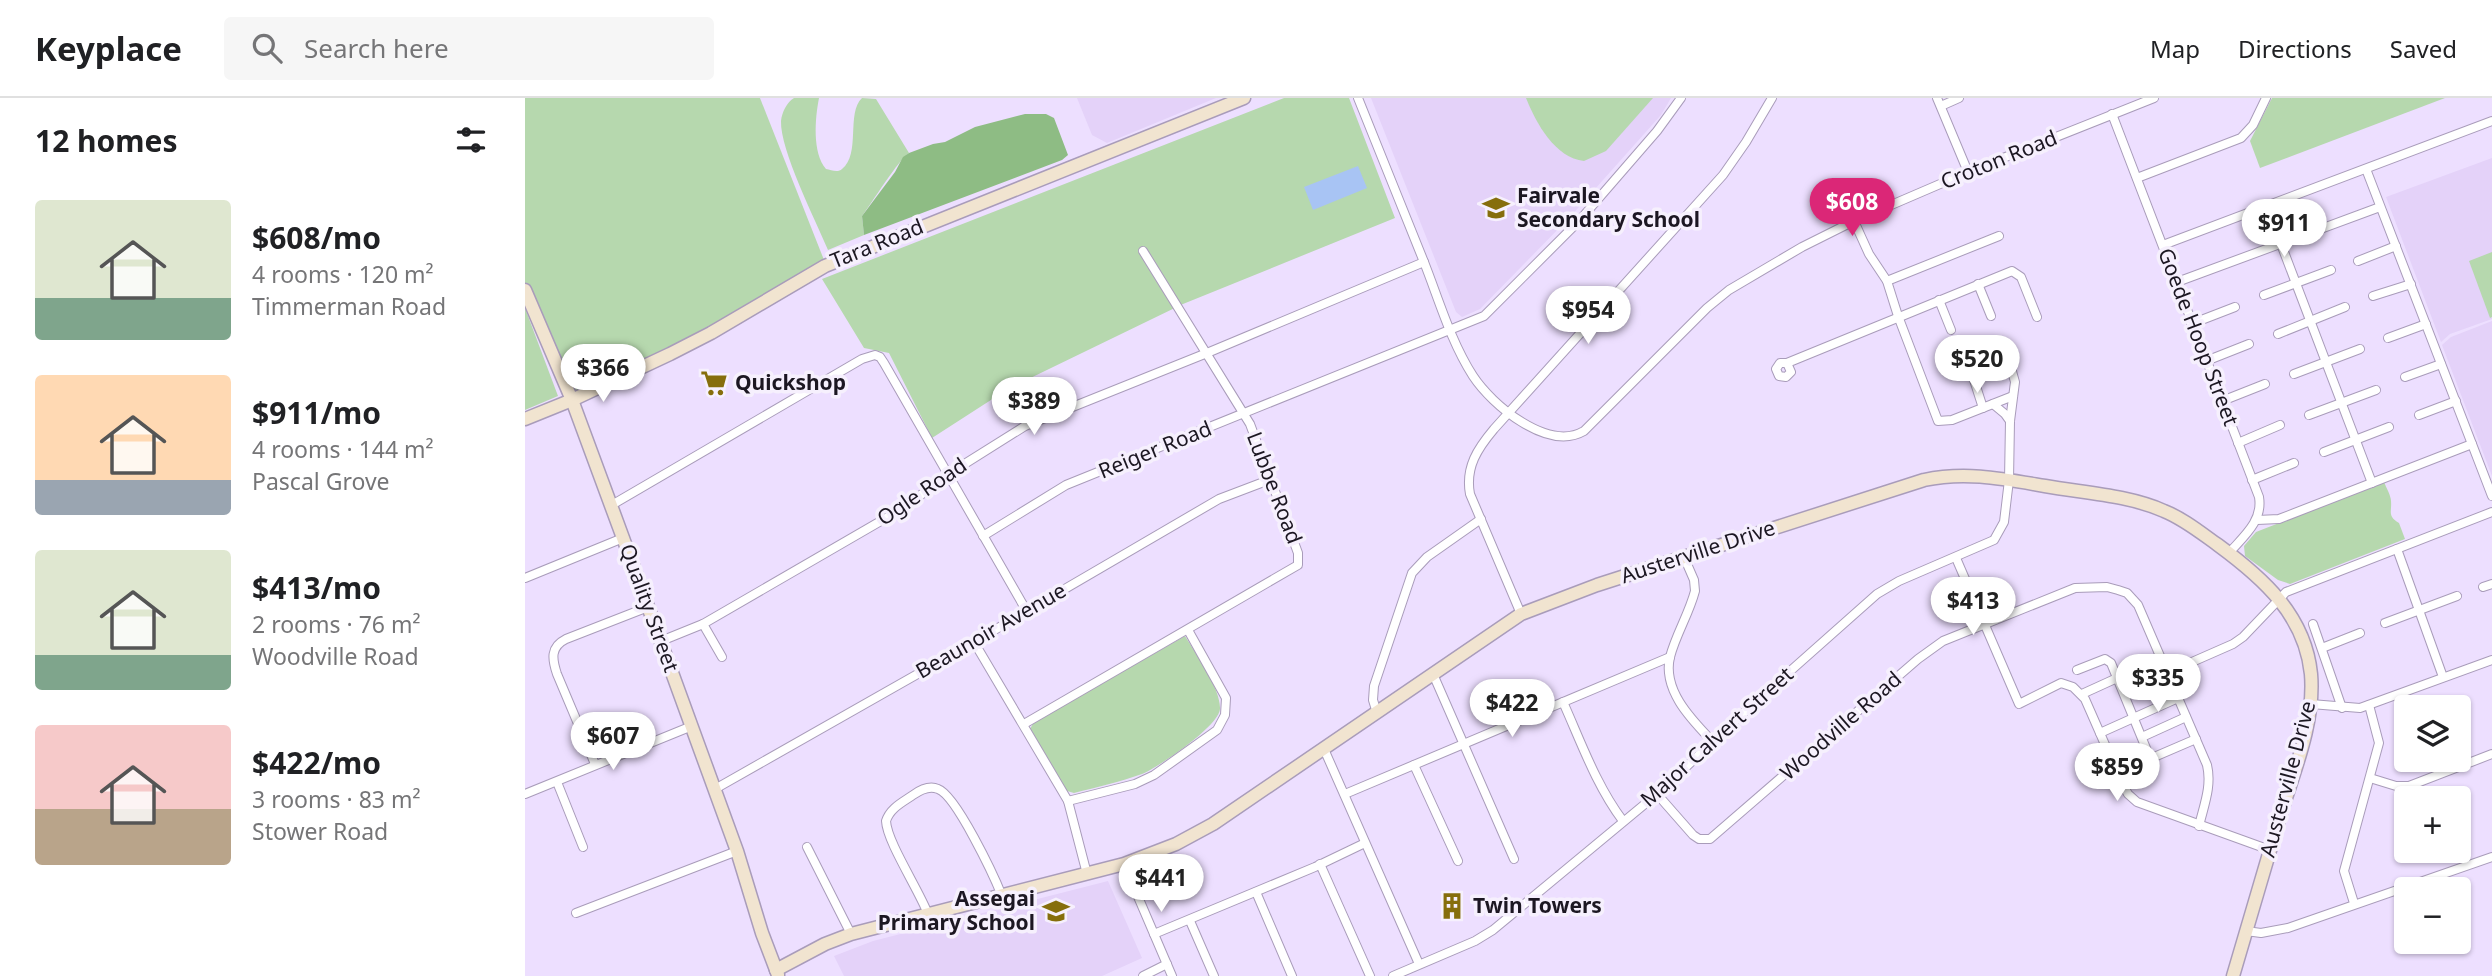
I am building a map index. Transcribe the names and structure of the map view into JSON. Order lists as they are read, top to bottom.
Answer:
{
  "streets": {
    "street": [
      "Croton Road",
      "Tara Road",
      "Goede Hoop Street",
      "Reiger Road",
      "Lubbe Road",
      "Ogle Road",
      "Austerville Drive",
      "Quality Street",
      "Beaunoir Avenue",
      "Woodville Road",
      "Major Calvert Street"
    ]
  },
  "crossings": [
    ["Croton Road", "Goede Hoop Street"],
    ["Tara Road", "Quality Street"],
    ["Reiger Road", "Lubbe Road"],
    ["Lubbe Road", "Ogle Road"],
    ["Lubbe Road", "Beaunoir Avenue"],
    ["Ogle Road", "Quality Street"],
    ["Austerville Drive", "Quality Street"],
    ["Austerville Drive", "Major Calvert Street"],
    ["Quality Street", "Beaunoir Avenue"],
    ["Woodville Road", "Major Calvert Street"]
  ],
  "places": {
    "school or university": ["Fairvale Secondary School", "Assegai Primary School"],
    "supermarket": ["Quickshop"],
    "building": ["Twin Towers"]
  },
  "page": {
    "header": "Keyplace",
    "search": "Search here",
    "nav": ["Map", "Directions", "Saved"],
    "heading": "12 homes",
    "price": [
      "$608",
      "$911",
      "$954",
      "$520",
      "$366",
      "$389",
      "$413",
      "$335",
      "$422",
      "$607",
      "$859",
      "$441"
    ],
    "list": [
      {
        "name": "$608/mo",
        "note": "4 rooms · 120 m² · Timmerman Road"
      },
      {
        "name": "$911/mo",
        "note": "4 rooms · 144 m² · Pascal Grove"
      },
      {
        "name": "$413/mo",
        "note": "2 rooms · 76 m² · Woodville Road"
      },
      {
        "name": "$422/mo",
        "note": "3 rooms · 83 m² · Stower Road"
      }
    ],
    "map_buttons": ["+", "−"]
  }
}
